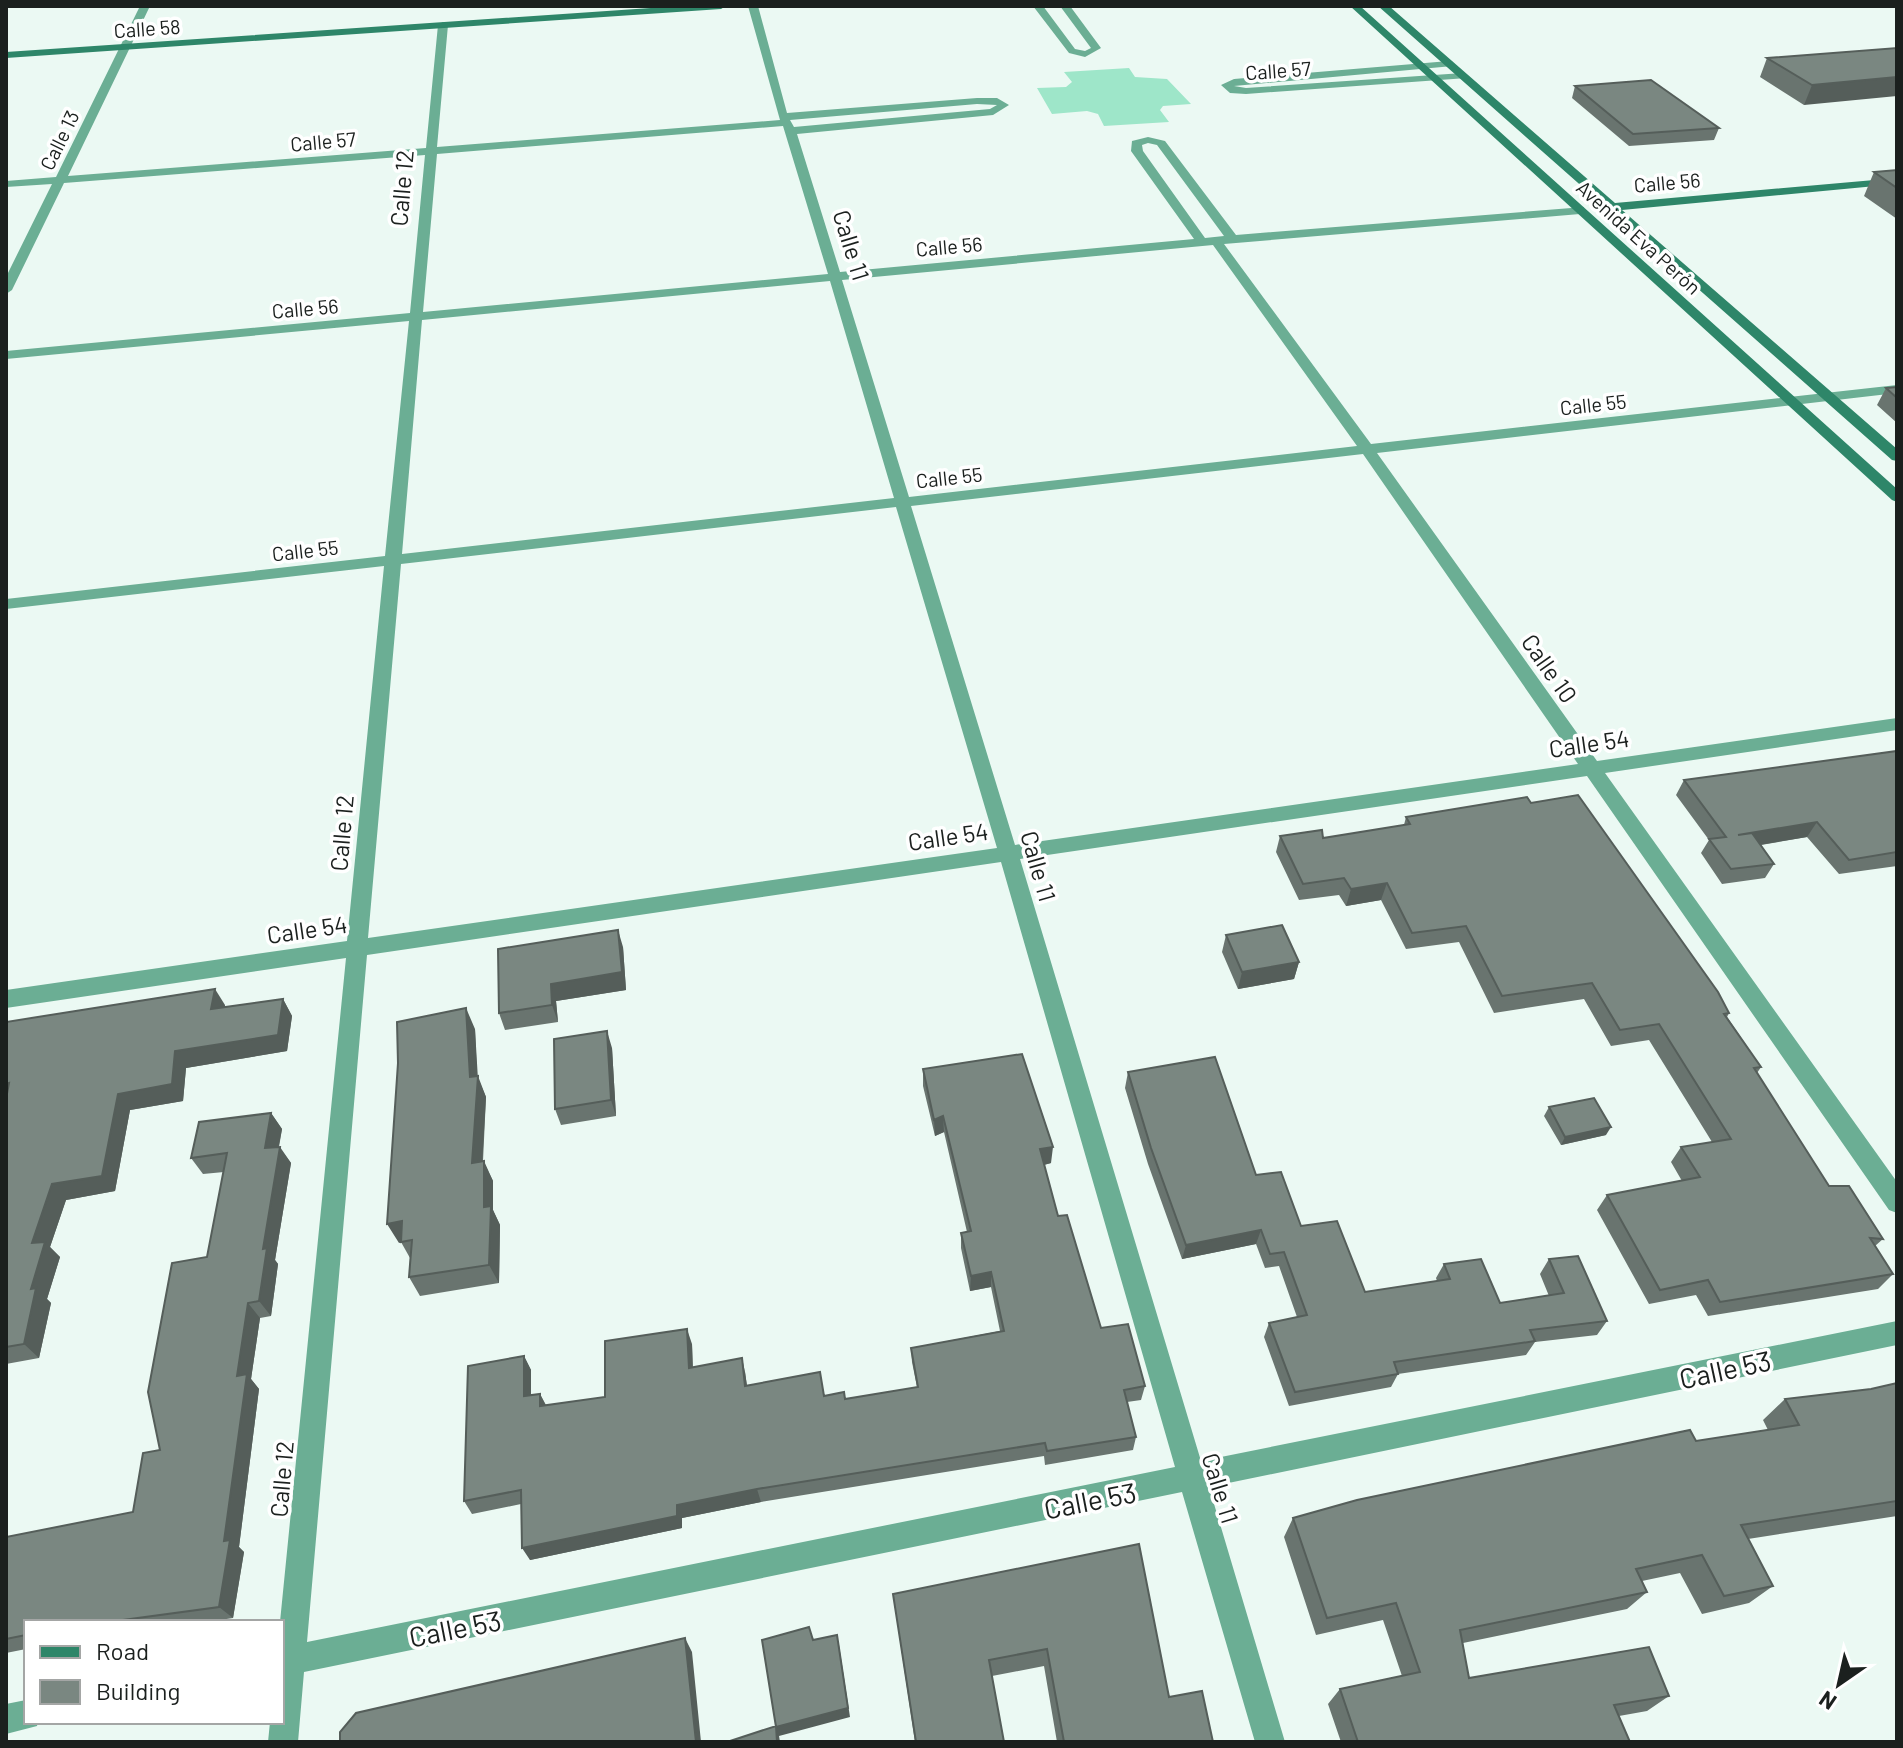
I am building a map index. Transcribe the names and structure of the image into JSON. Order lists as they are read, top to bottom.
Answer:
{
  "streets": {
    "main road": ["Calle 58", "Calle 56", "Avenida Eva Perón"],
    "street": [
      "Calle 57",
      "Calle 13",
      "Calle 12",
      "Calle 11",
      "Calle 55",
      "Calle 10",
      "Calle 54",
      "Calle 53"
    ]
  },
  "crossings": [
    ["Calle 58", "Calle 13"],
    ["Calle 58", "Calle 12"],
    ["Calle 57", "Calle 13"],
    ["Calle 57", "Calle 12"],
    ["Calle 57", "Avenida Eva Perón"],
    ["Calle 57", "Calle 11"],
    ["Calle 56", "Calle 12"],
    ["Calle 56", "Avenida Eva Perón"],
    ["Calle 56", "Calle 11"],
    ["Calle 56", "Calle 10"],
    ["Calle 12", "Calle 55"],
    ["Calle 12", "Calle 54"],
    ["Calle 12", "Calle 53"],
    ["Avenida Eva Perón", "Calle 55"],
    ["Calle 11", "Calle 55"],
    ["Calle 11", "Calle 54"],
    ["Calle 11", "Calle 53"],
    ["Calle 55", "Calle 10"],
    ["Calle 10", "Calle 54"]
  ],
  "legend": ["Road", "Building"],
  "north": "bottom left"
}
